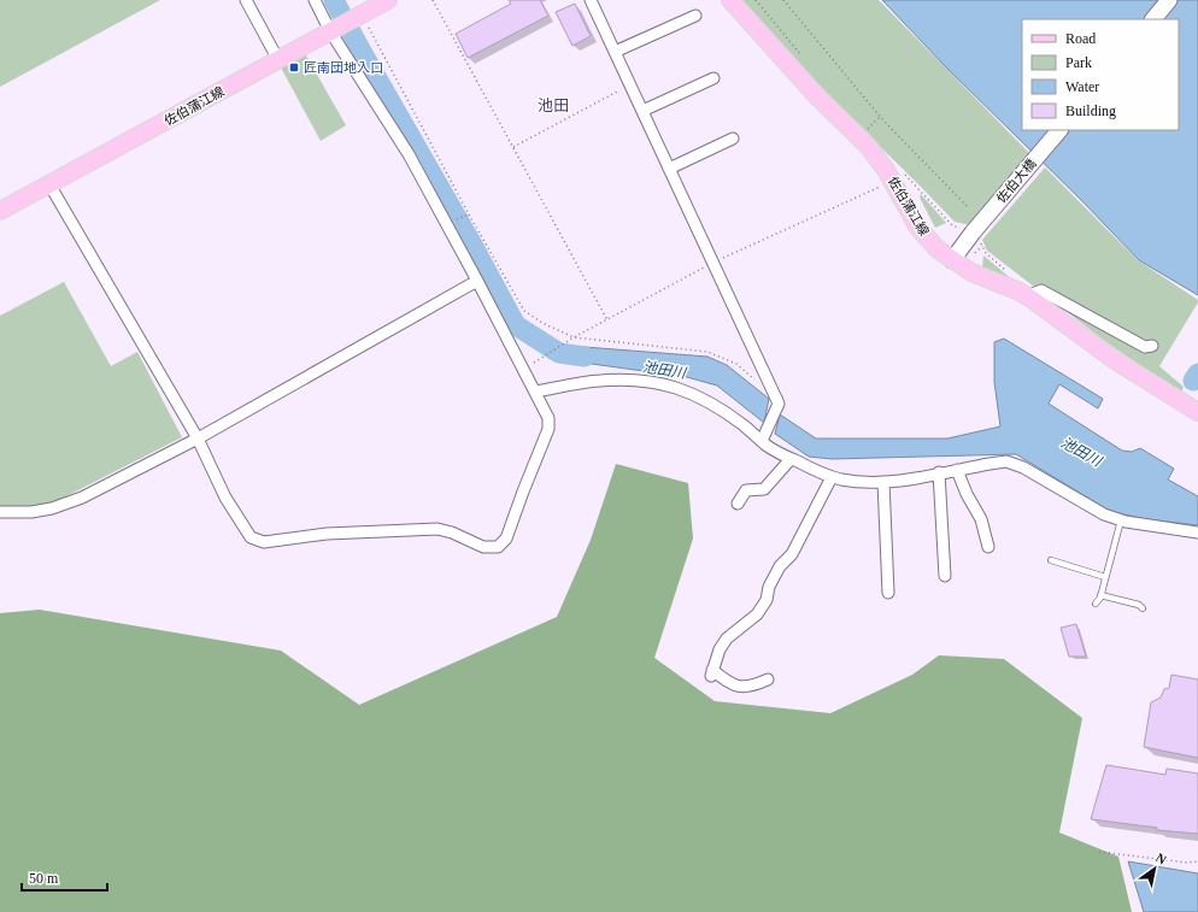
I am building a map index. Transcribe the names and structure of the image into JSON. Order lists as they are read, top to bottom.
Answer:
{
  "streets": {
    "main road": ["佐伯蒲江線"],
    "street": ["佐伯大橋"]
  },
  "crossings": [
    ["佐伯蒲江線", "佐伯大橋"]
  ],
  "districts": ["池田"],
  "water": ["池田川"],
  "places": {
    "transit": ["匠南団地入口"]
  },
  "legend": [
    "Road",
    "Park",
    "Water",
    "Building"
  ],
  "scale_bar": "50 m",
  "north": "top right"
}
